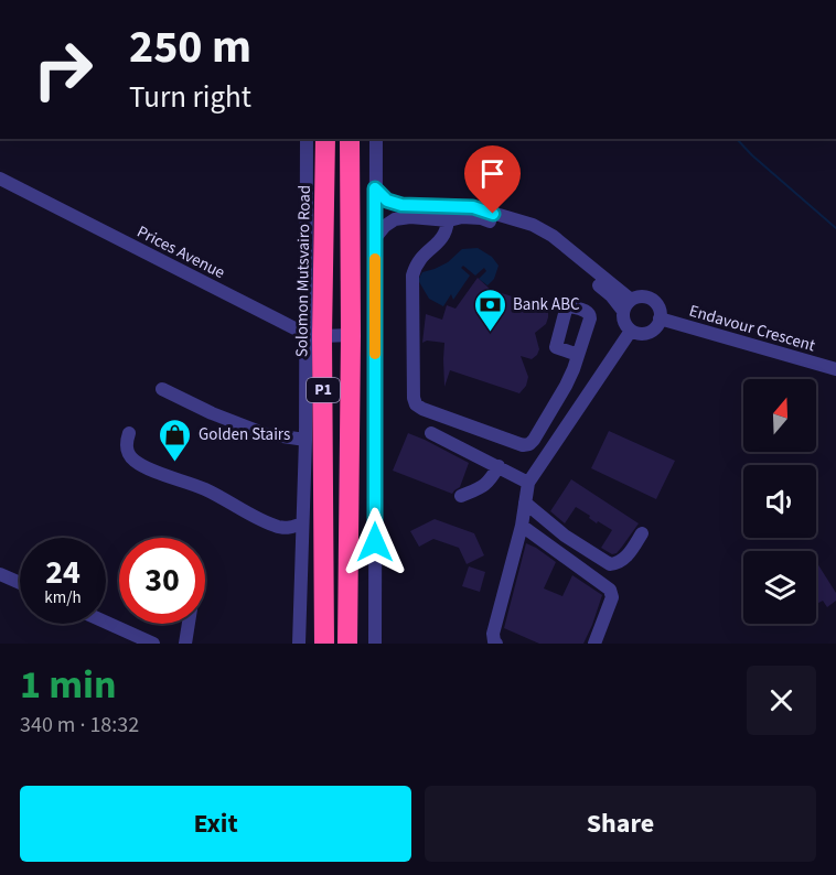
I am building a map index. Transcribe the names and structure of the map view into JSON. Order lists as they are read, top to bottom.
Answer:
{
  "streets": {
    "highway": ["Solomon Mutsvairo Road", "P1"],
    "street": ["Prices Avenue", "Endavour Crescent"]
  },
  "crossings": [
    ["Prices Avenue", "Solomon Mutsvairo Road"],
    ["Prices Avenue", "P1"]
  ],
  "places": {
    "bank": ["Bank ABC"],
    "shop": ["Golden Stairs"]
  },
  "north": "top",
  "page": {
    "turn": ["250 m", "Turn right"],
    "speed": "24 km/h",
    "limit": "30",
    "heading": ["1 min", "340 m · 18:32"],
    "buttons": ["Exit", "Share"]
  }
}
